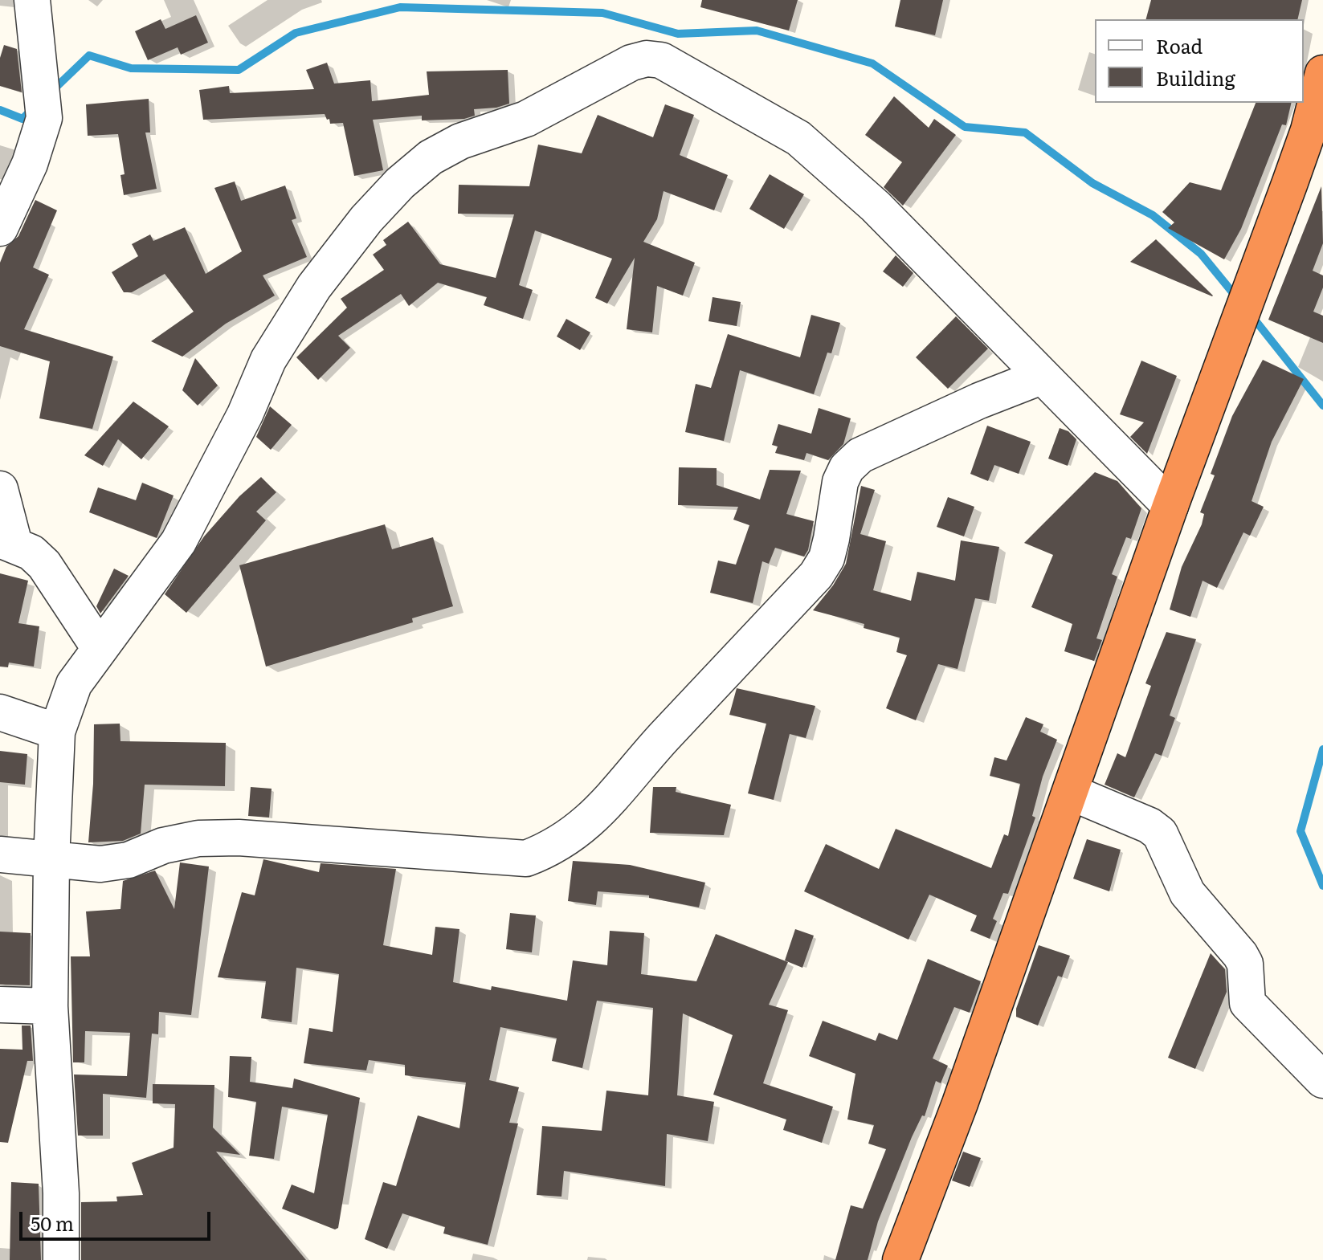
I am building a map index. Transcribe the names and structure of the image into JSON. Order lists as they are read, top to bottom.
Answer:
{
  "legend": ["Road", "Building"],
  "scale_bar": "50 m"
}
